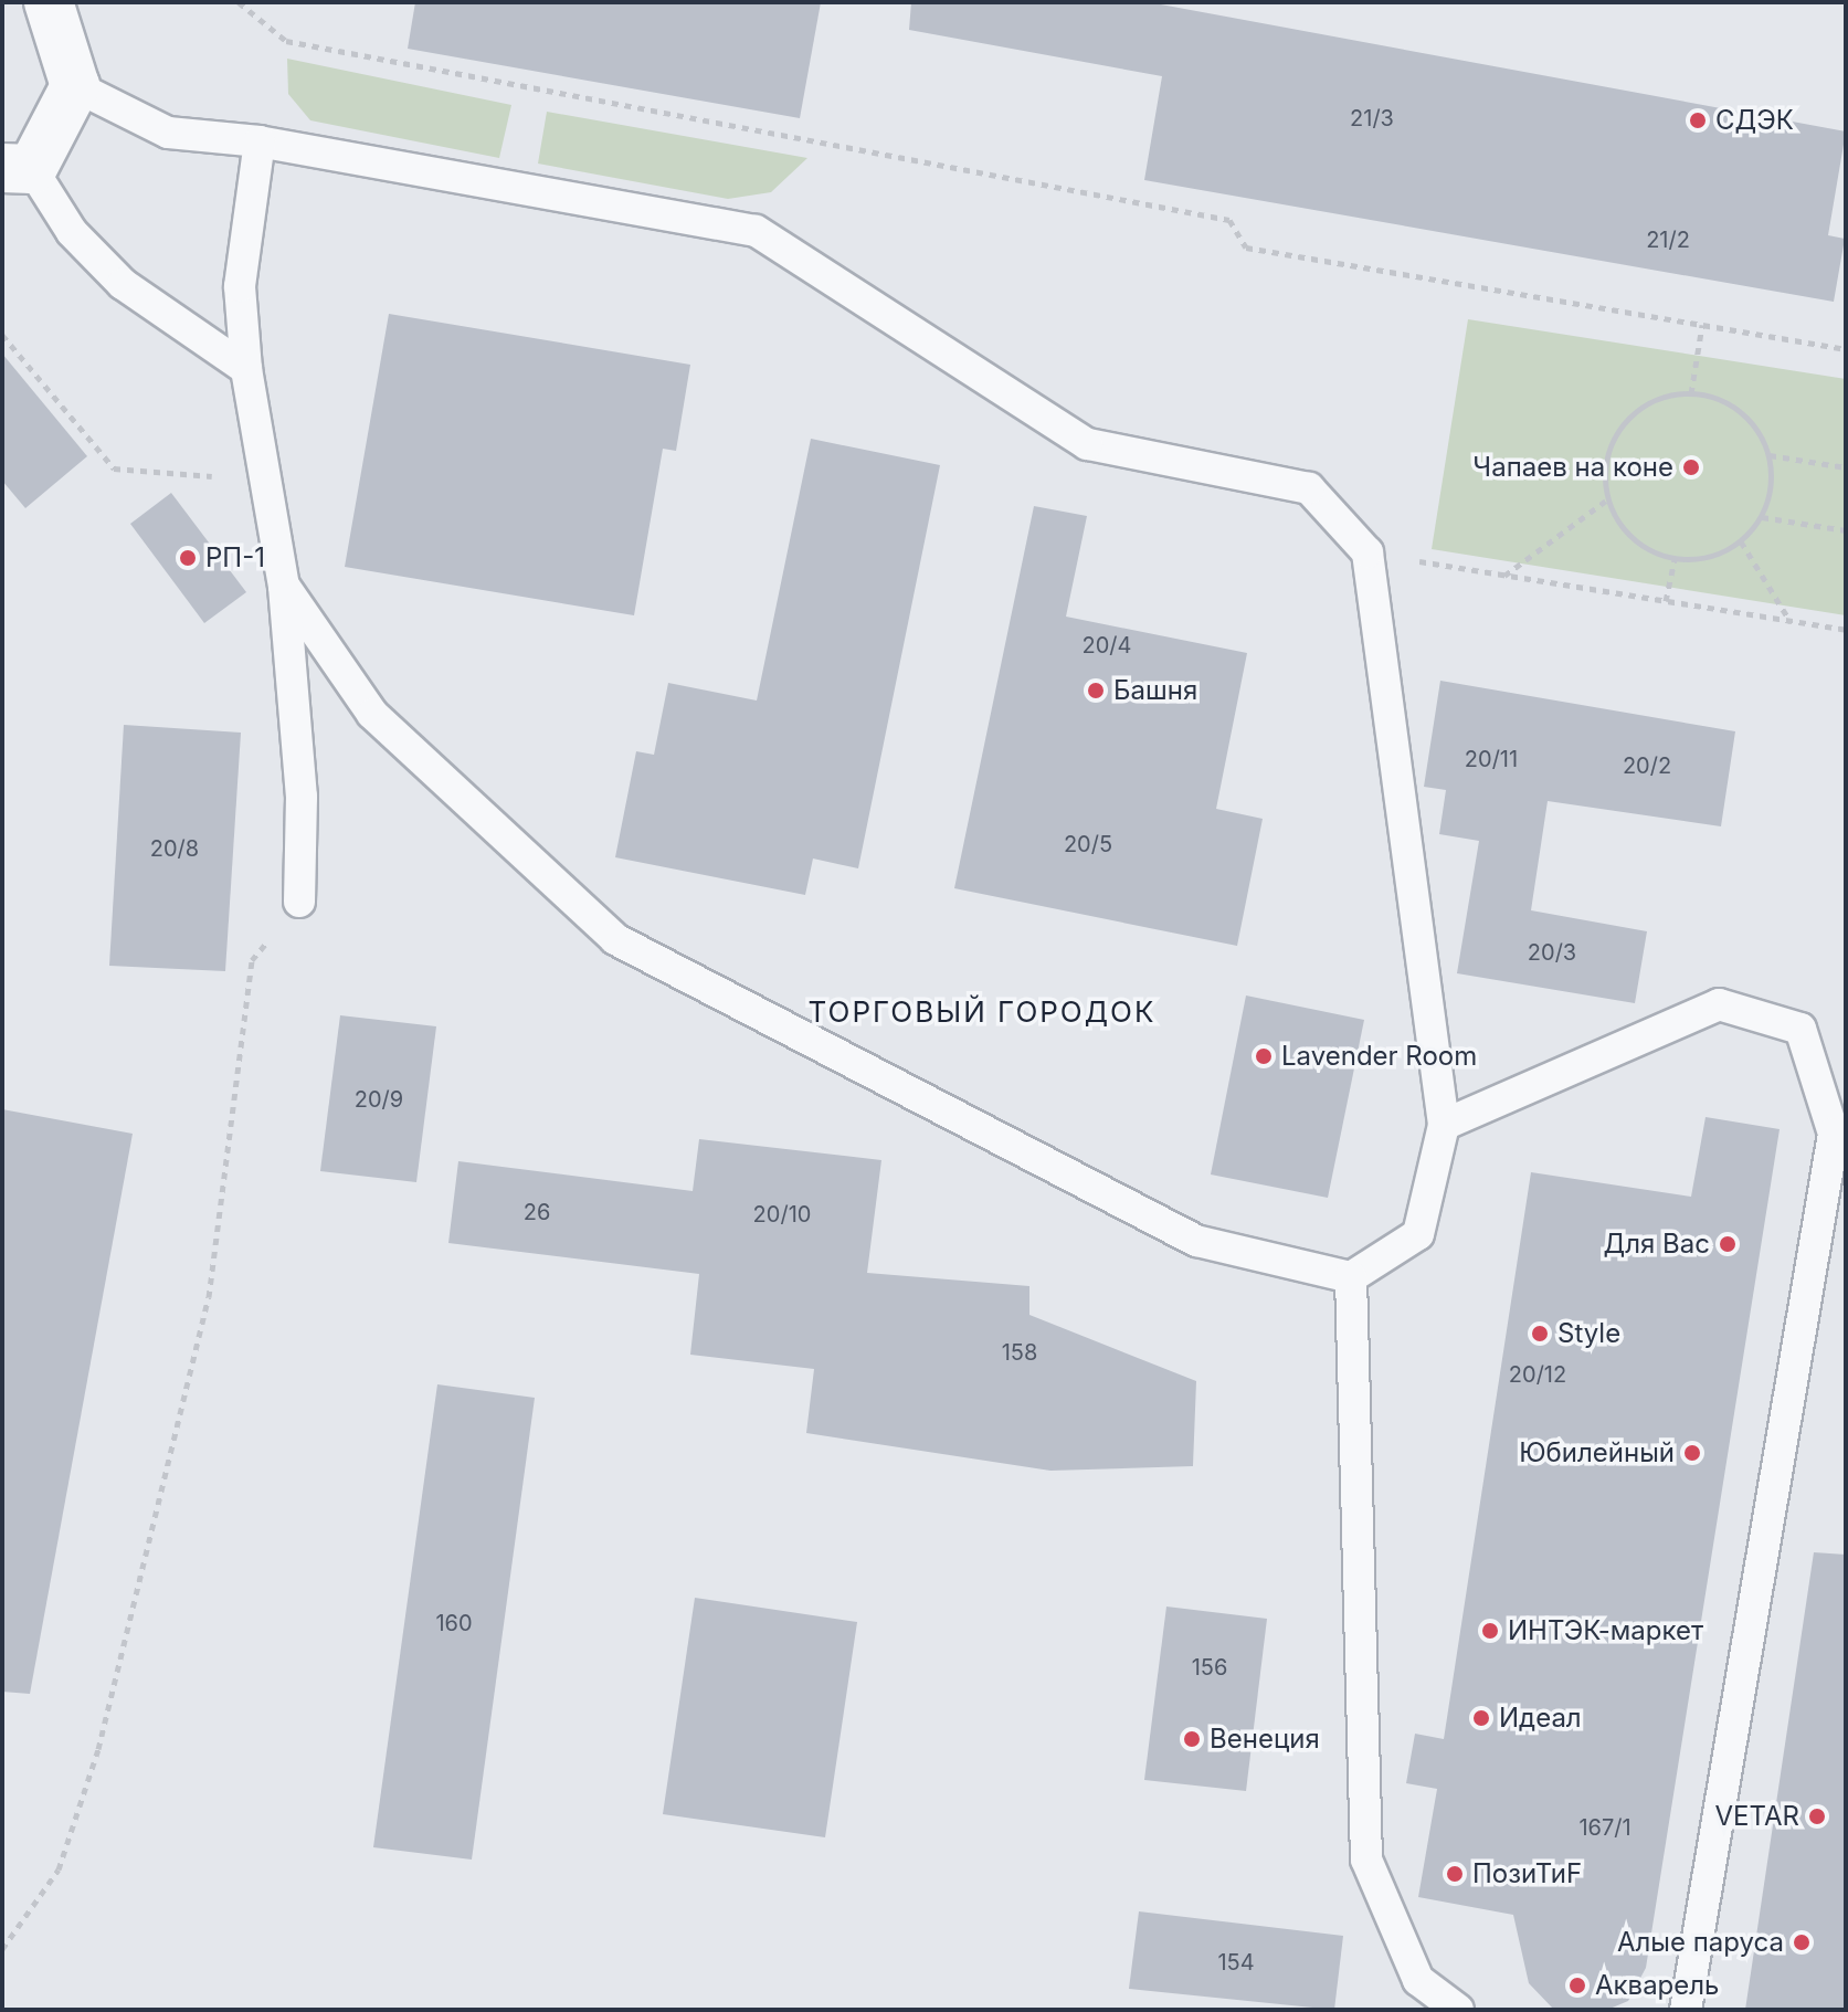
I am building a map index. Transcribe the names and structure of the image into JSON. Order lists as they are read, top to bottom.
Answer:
{
  "districts": ["ТОРГОВЫЙ ГОРОДОК"],
  "places": [
    "СДЭК",
    "Чапаев на коне",
    "РП-1",
    "Башня",
    "Lavender Room",
    "Для Вас",
    "Style",
    "Юбилейный",
    "ИНТЭК-маркет",
    "Идеал",
    "Венеция",
    "VETAR",
    "ПозиТиF",
    "Алые паруса",
    "Акварель"
  ],
  "house_numbers": [
    "21/3",
    "21/2",
    "20/4",
    "20/11",
    "20/2",
    "20/5",
    "20/8",
    "20/3",
    "20/9",
    "26",
    "20/10",
    "158",
    "20/12",
    "160",
    "156",
    "167/1",
    "154"
  ]
}
